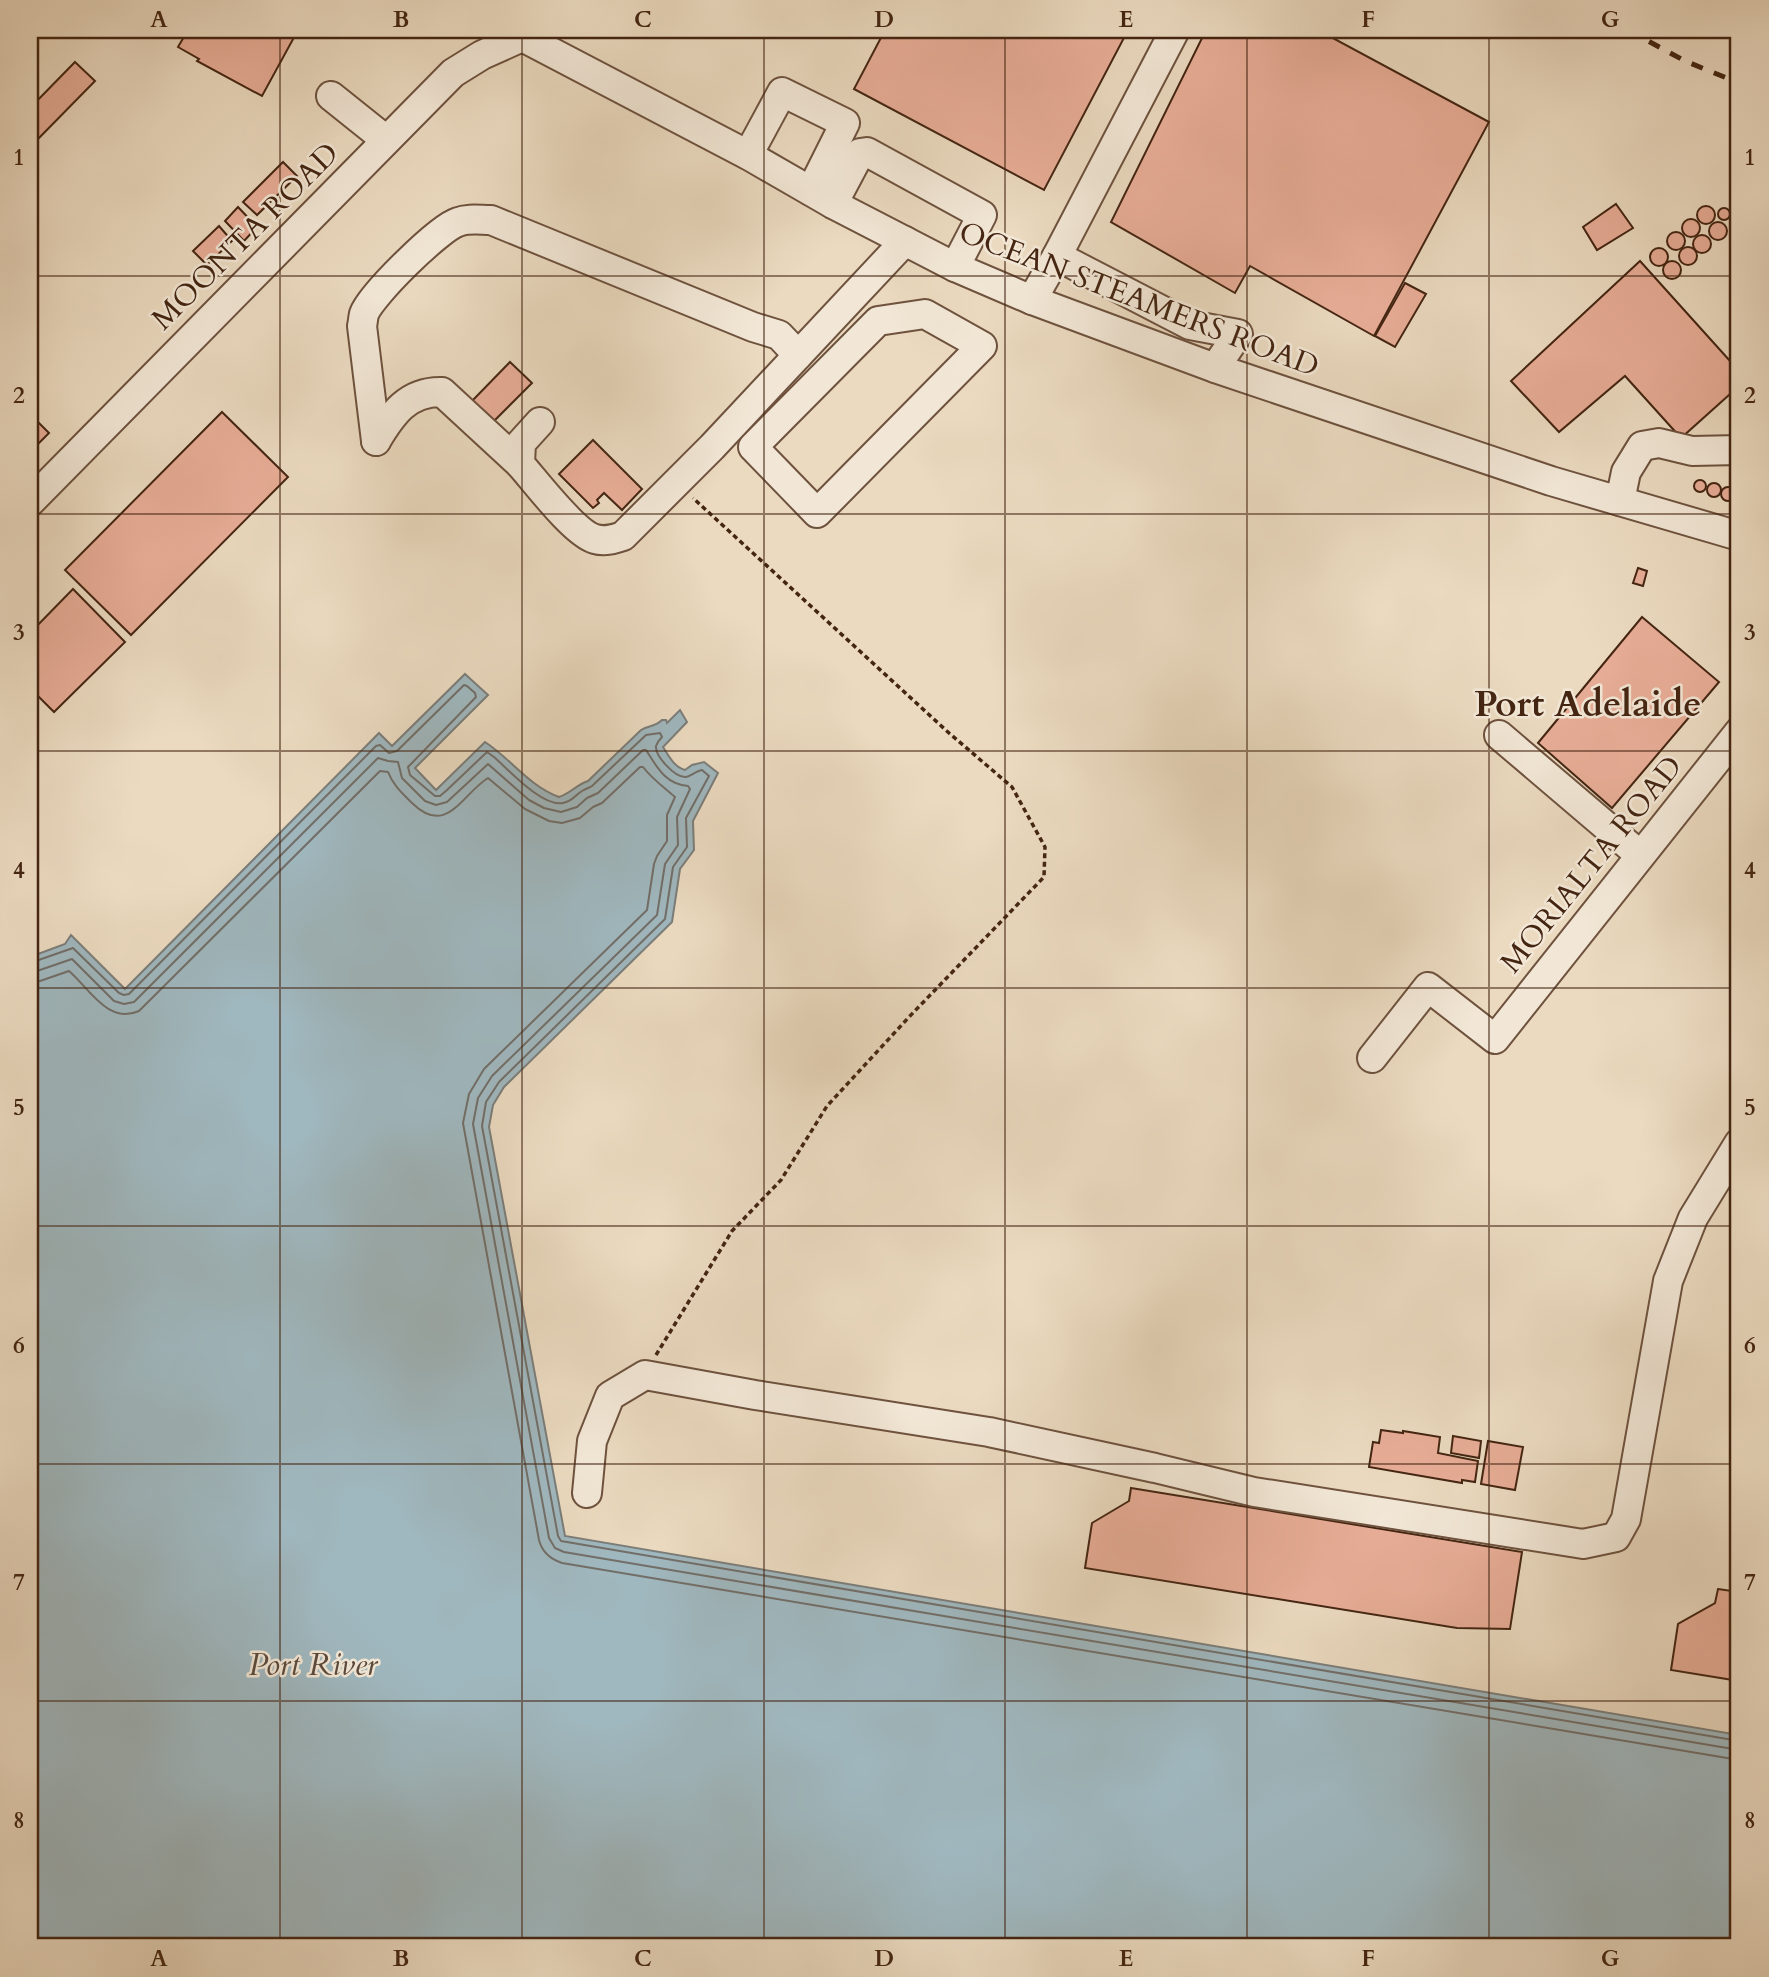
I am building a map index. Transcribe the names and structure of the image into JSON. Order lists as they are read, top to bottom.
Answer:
{
  "streets": {
    "street": ["MOONTA ROAD", "OCEAN STEAMERS ROAD", "MORIALTA ROAD"]
  },
  "crossings": [
    ["MOONTA ROAD", "OCEAN STEAMERS ROAD"]
  ],
  "districts": ["Port Adelaide"],
  "water": ["Port River"],
  "grid": {
    "columns": [
      "A",
      "B",
      "C",
      "D",
      "E",
      "F",
      "G"
    ],
    "rows": [
      "1",
      "2",
      "3",
      "4",
      "5",
      "6",
      "7",
      "8"
    ]
  }
}
